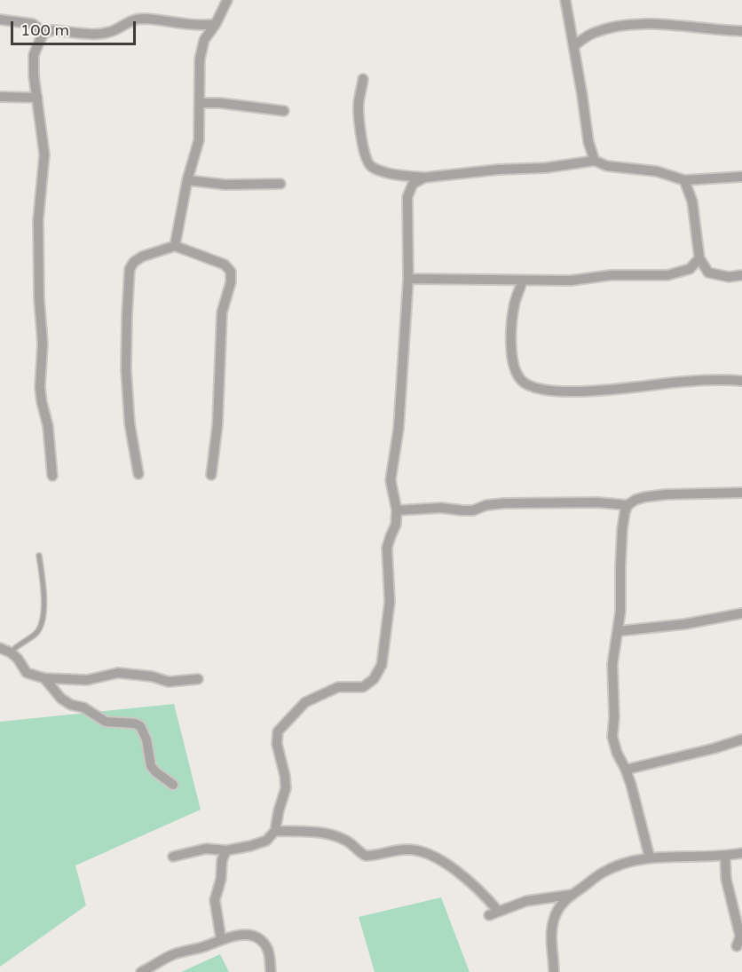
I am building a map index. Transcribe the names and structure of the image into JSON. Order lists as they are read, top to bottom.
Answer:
{
  "scale_bar": "100 m"
}
